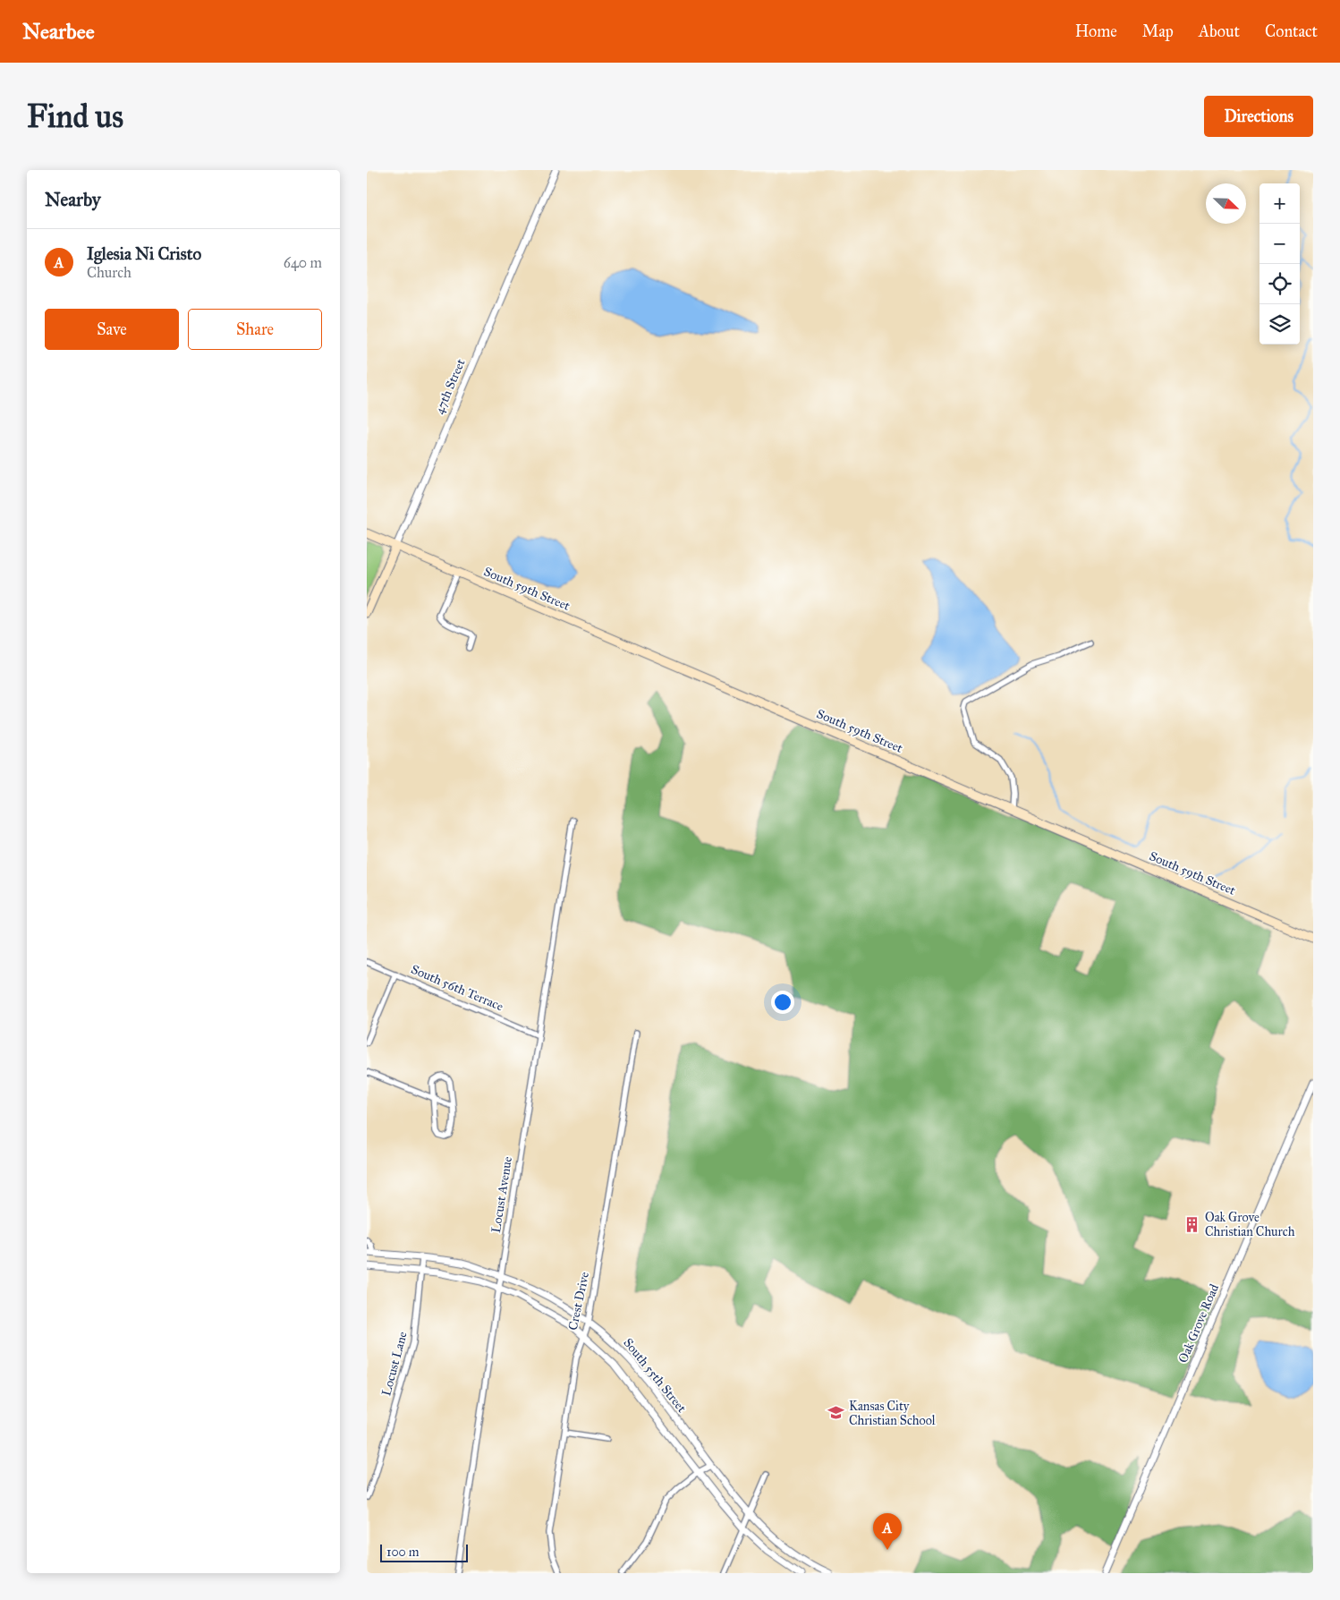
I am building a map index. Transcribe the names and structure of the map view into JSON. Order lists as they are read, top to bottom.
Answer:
{
  "streets": {
    "main road": ["47th Street", "South 59th Street"],
    "street": [
      "South 56th Terrace",
      "Locust Avenue",
      "Crest Drive",
      "Oak Grove Road",
      "Locust Lane",
      "South 55th Street"
    ]
  },
  "crossings": [
    ["47th Street", "South 59th Street"],
    ["South 56th Terrace", "Locust Avenue"],
    ["Locust Avenue", "South 55th Street"],
    ["Crest Drive", "South 55th Street"],
    ["Locust Lane", "South 55th Street"]
  ],
  "places": {
    "building": ["Oak Grove Christian Church"],
    "school or university": ["Kansas City Christian School"]
  },
  "scale_bar": "100 m",
  "north": "bottom right",
  "page": {
    "header": "Nearbee",
    "nav": [
      "Home",
      "Map",
      "About",
      "Contact"
    ],
    "buttons": [
      "Directions",
      ["Save", "Share"]
    ],
    "title": "Find us",
    "heading": "Nearby",
    "map_buttons": ["+", "−"],
    "list": [
      {
        "mark": "A",
        "name": "Iglesia Ni Cristo",
        "note": "Church",
        "value": "640 m"
      }
    ],
    "pins": "A",
    "scale": "100 m"
  }
}
